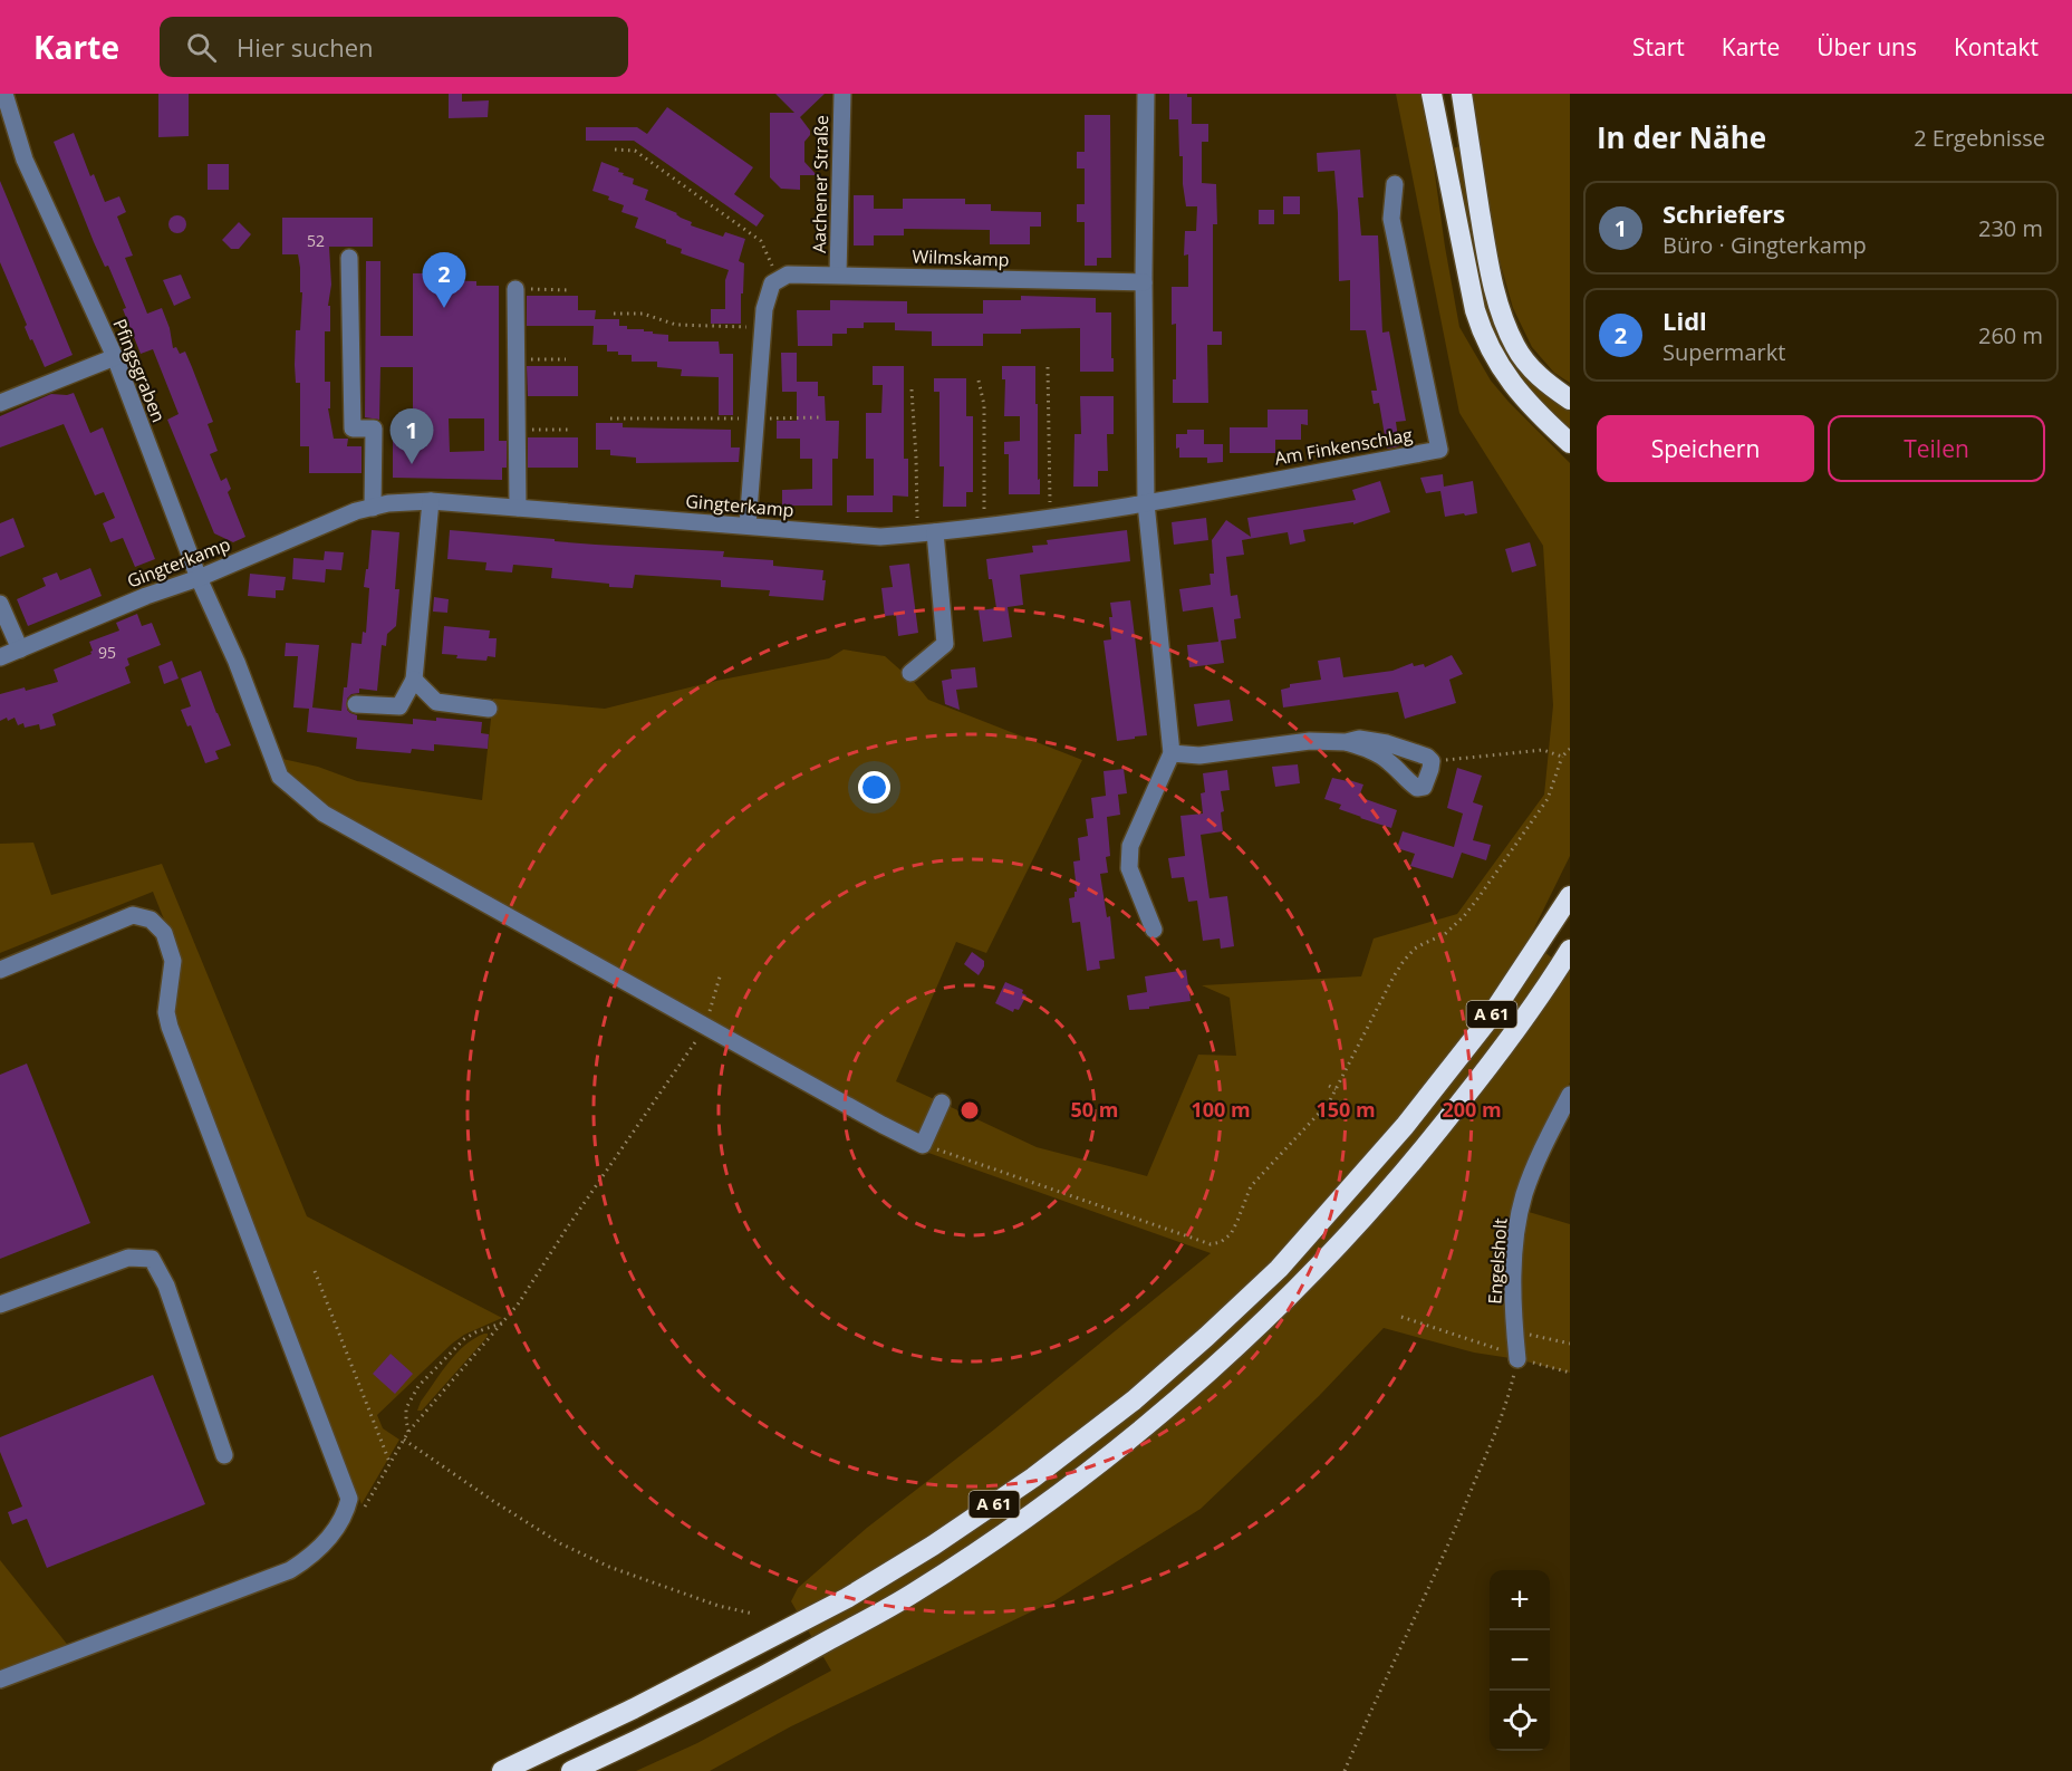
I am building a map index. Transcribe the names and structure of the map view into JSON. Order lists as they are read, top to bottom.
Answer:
{
  "streets": {
    "highway": ["A 61"],
    "street": [
      "Aachener Straße",
      "Wilmskamp",
      "Pfingsgraben",
      "Am Finkenschlag",
      "Gingterkamp",
      "Engelsholt"
    ]
  },
  "crossings": [
    ["Aachener Straße", "Wilmskamp"],
    ["Pfingsgraben", "Gingterkamp"],
    ["Am Finkenschlag", "Gingterkamp"]
  ],
  "house_numbers": ["52", "95"],
  "page": {
    "header": "Karte",
    "search": "Hier suchen",
    "nav": [
      "Start",
      "Karte",
      "Über uns",
      "Kontakt"
    ],
    "heading": ["In der Nähe", "2 Ergebnisse"],
    "list": [
      {
        "mark": "1",
        "name": "Schriefers",
        "note": "Büro · Gingterkamp",
        "value": "230 m"
      },
      {
        "mark": "2",
        "name": "Lidl",
        "note": "Supermarkt",
        "value": "260 m"
      }
    ],
    "pins": ["2", "1"],
    "buttons": ["Speichern", "Teilen"],
    "map_buttons": ["+", "−"]
  },
  "rings": [
    "50 m",
    "100 m",
    "150 m",
    "200 m"
  ]
}
